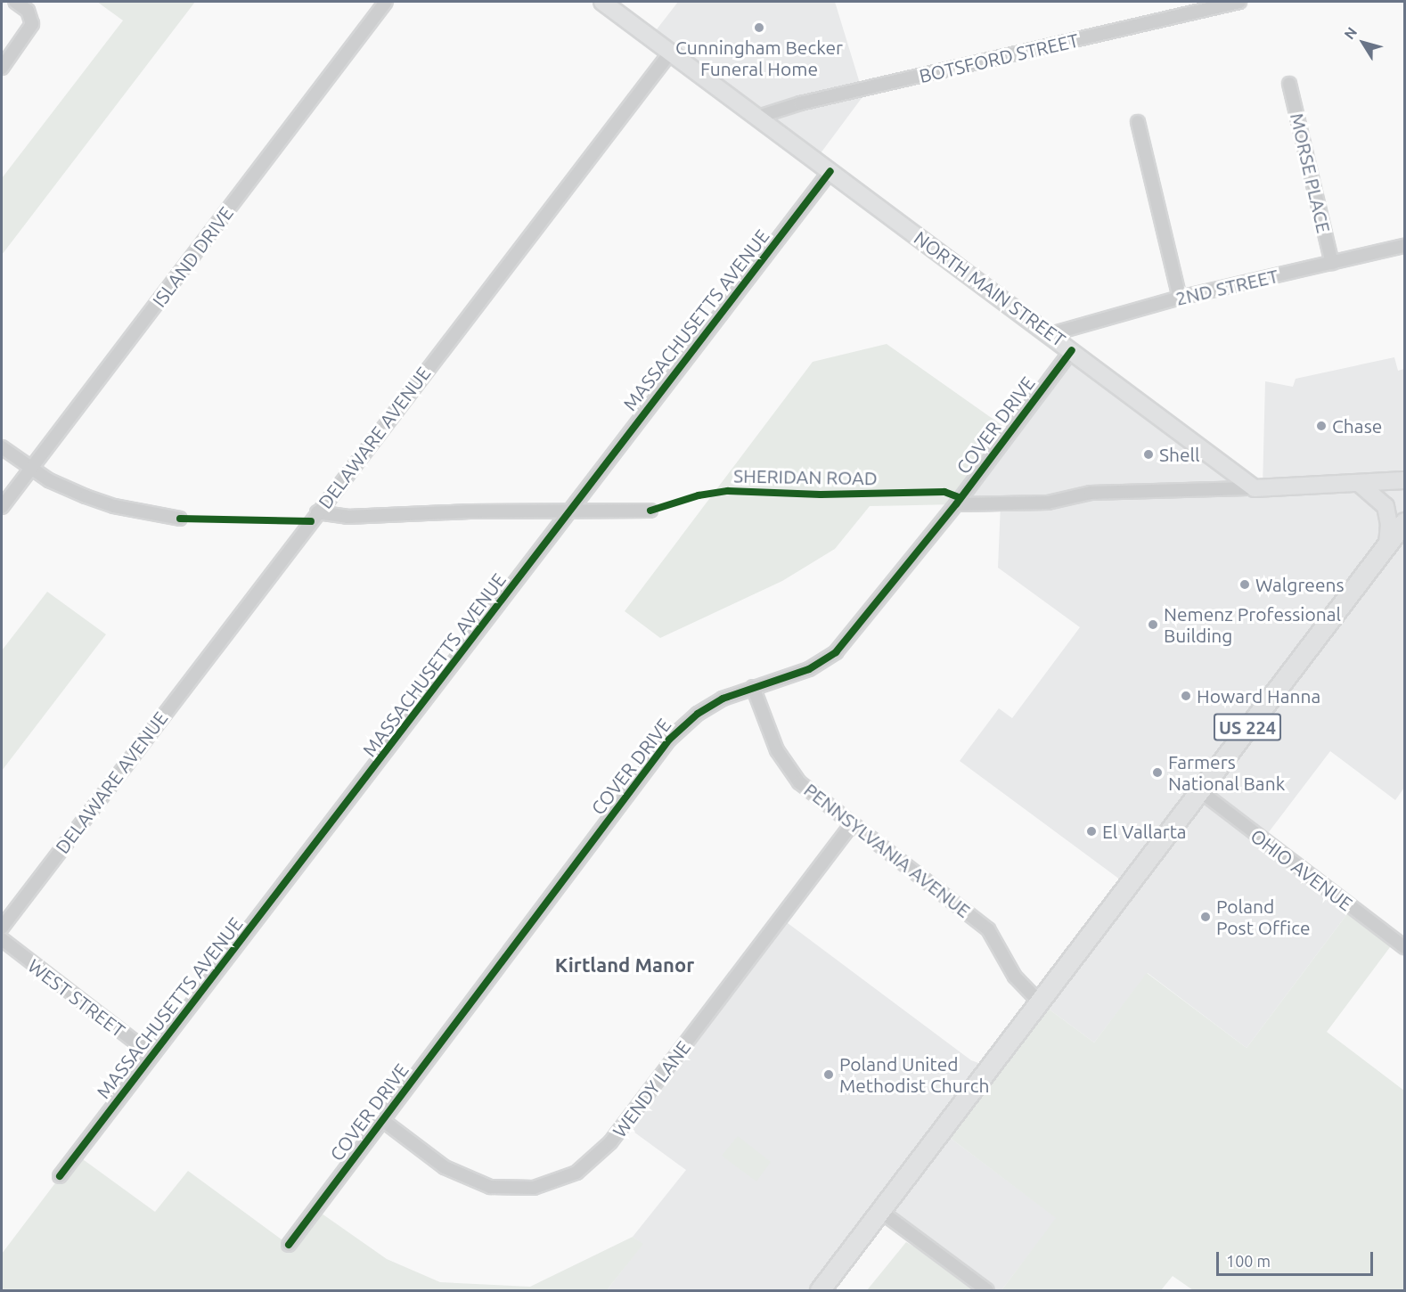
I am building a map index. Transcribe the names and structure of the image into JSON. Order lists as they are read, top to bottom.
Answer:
{
  "streets": {
    "main road": ["NORTH MAIN STREET", "US 224"],
    "street": [
      "BOTSFORD STREET",
      "MORSE PLACE",
      "ISLAND DRIVE",
      "2ND STREET",
      "MASSACHUSETTS AVENUE",
      "COVER DRIVE",
      "DELAWARE AVENUE",
      "PENNSYLVANIA AVENUE",
      "OHIO AVENUE",
      "WEST STREET",
      "WENDY LANE"
    ],
    "cycle path": ["SHERIDAN ROAD"]
  },
  "crossings": [
    ["BOTSFORD STREET", "NORTH MAIN STREET"],
    ["MORSE PLACE", "2ND STREET"],
    ["2ND STREET", "NORTH MAIN STREET"],
    ["NORTH MAIN STREET", "MASSACHUSETTS AVENUE"],
    ["NORTH MAIN STREET", "COVER DRIVE"],
    ["NORTH MAIN STREET", "DELAWARE AVENUE"],
    ["MASSACHUSETTS AVENUE", "WEST STREET"],
    ["COVER DRIVE", "PENNSYLVANIA AVENUE"],
    ["COVER DRIVE", "WENDY LANE"],
    ["US 224", "PENNSYLVANIA AVENUE"],
    ["US 224", "OHIO AVENUE"],
    ["PENNSYLVANIA AVENUE", "WENDY LANE"]
  ],
  "districts": ["Kirtland Manor"],
  "places": [
    "Cunningham Becker Funeral Home",
    "Chase",
    "Shell",
    "Walgreens",
    "Nemenz Professional Building",
    "Howard Hanna",
    "Farmers National Bank",
    "El Vallarta",
    "Poland Post Office",
    "Poland United Methodist Church"
  ],
  "scale_bar": "100 m",
  "north": "top left"
}
